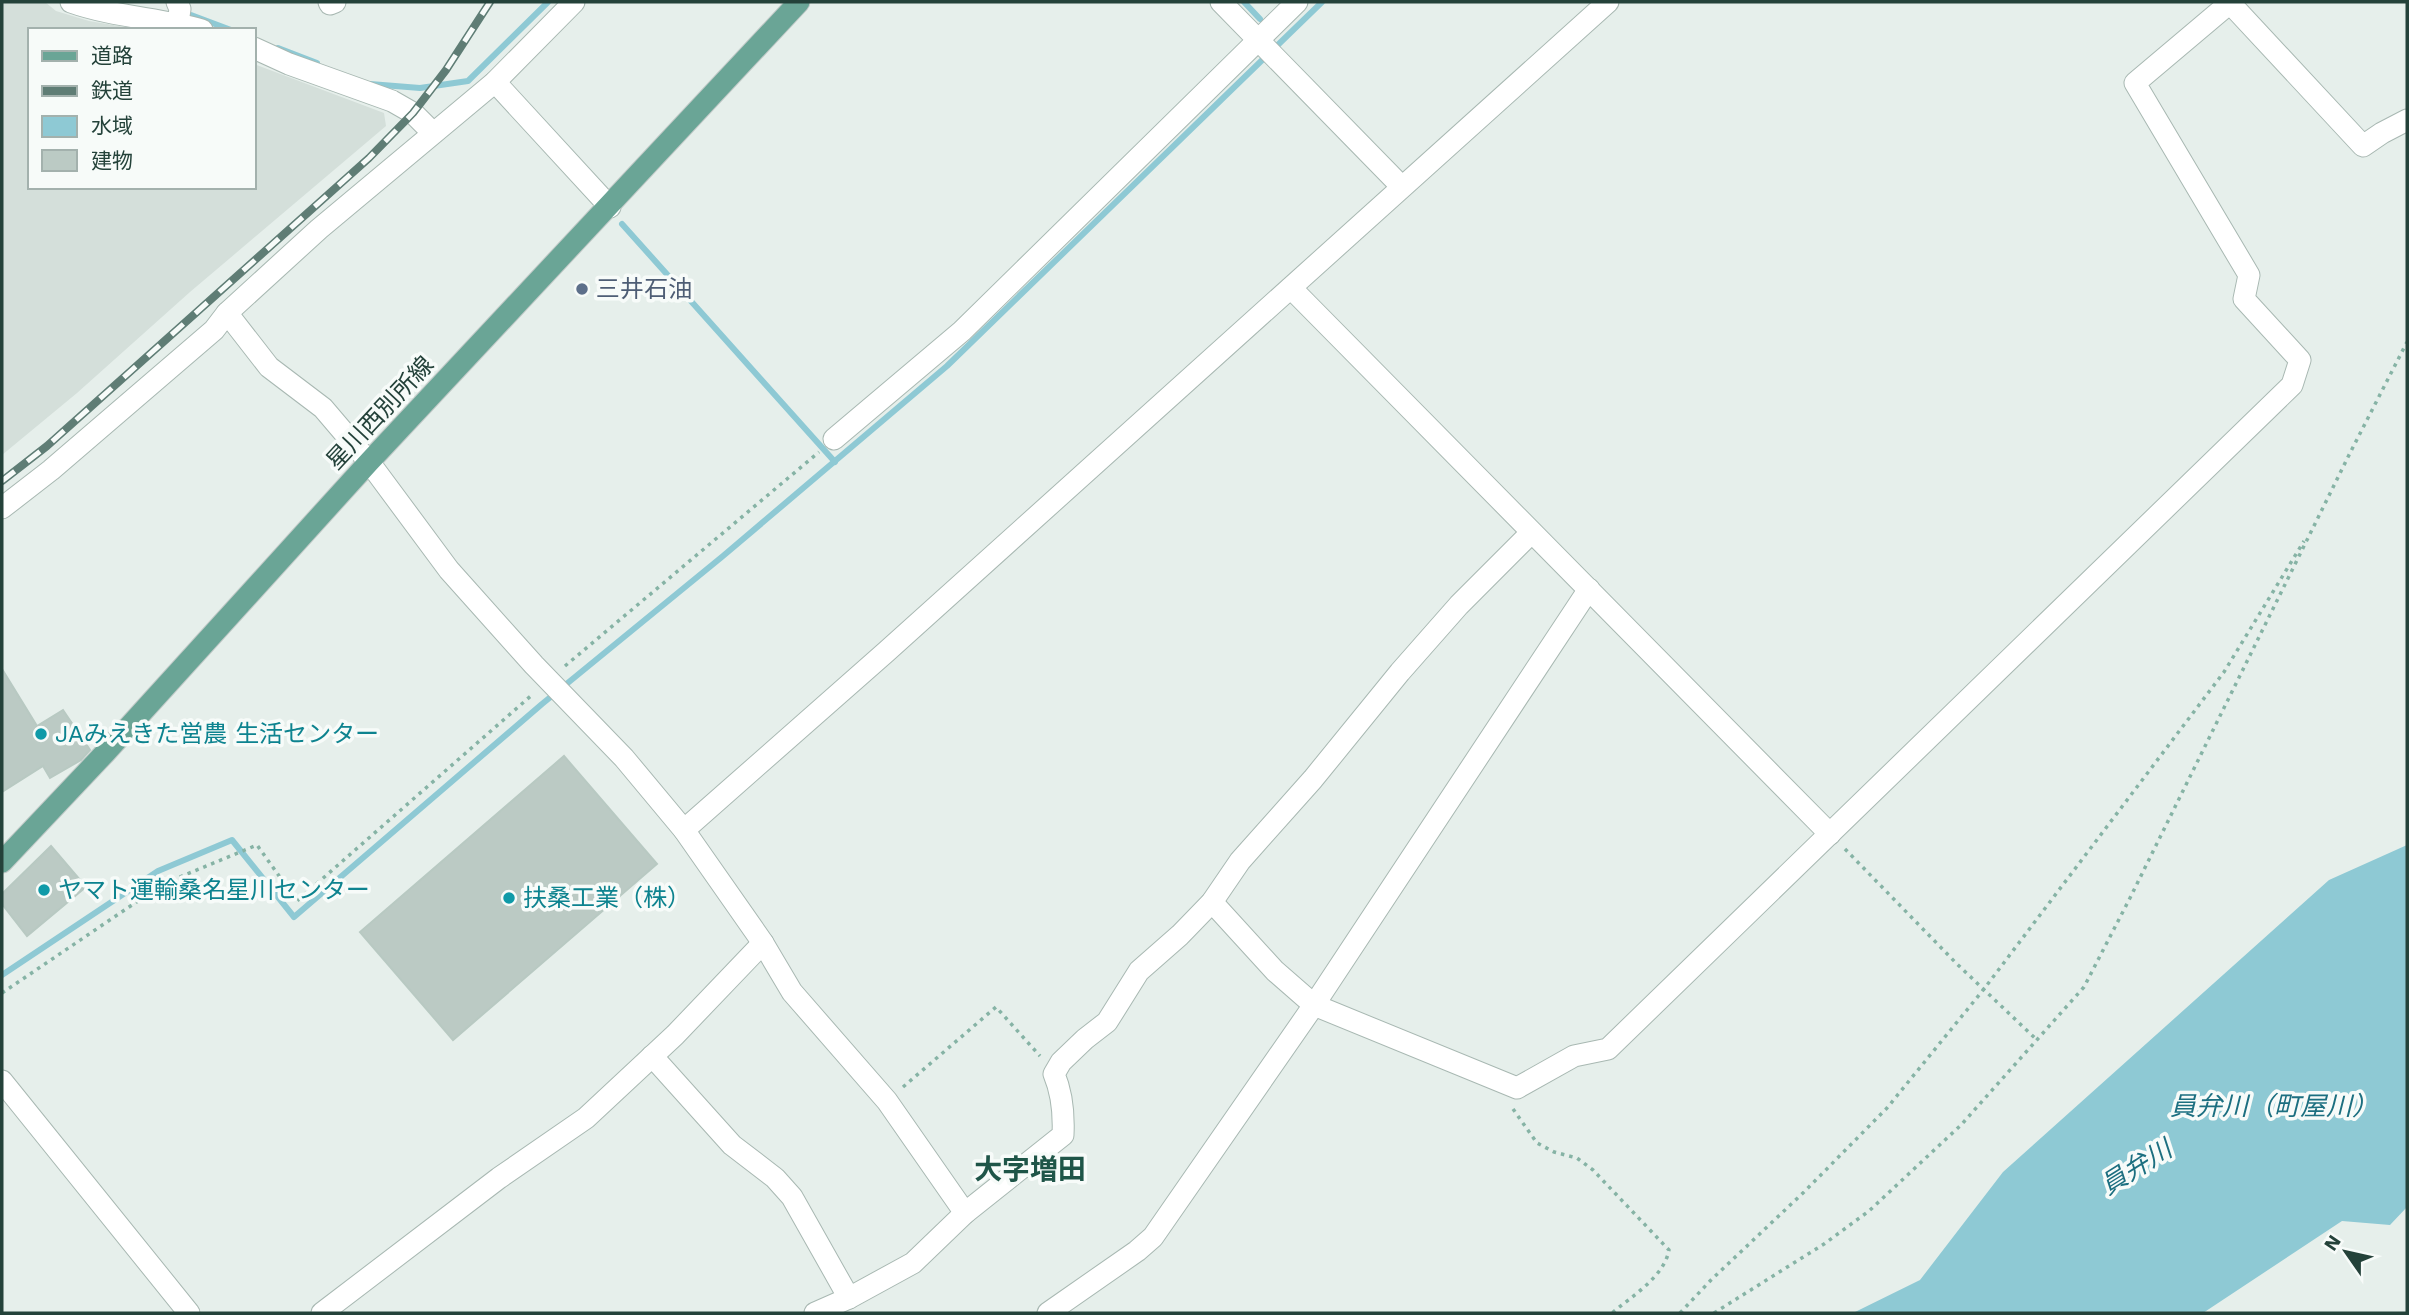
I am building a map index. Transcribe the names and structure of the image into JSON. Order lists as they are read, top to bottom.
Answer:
{
  "streets": {
    "main road": ["星川西別所線"]
  },
  "districts": ["大字増田"],
  "water": ["員弁川（町屋川）", "員弁川"],
  "places": [
    "三井石油",
    "JAみえきた営農 生活センター",
    "ヤマト運輸桑名星川センター",
    "扶桑工業（株）"
  ],
  "legend": [
    "道路",
    "鉄道",
    "水域",
    "建物"
  ],
  "north": "top left"
}
